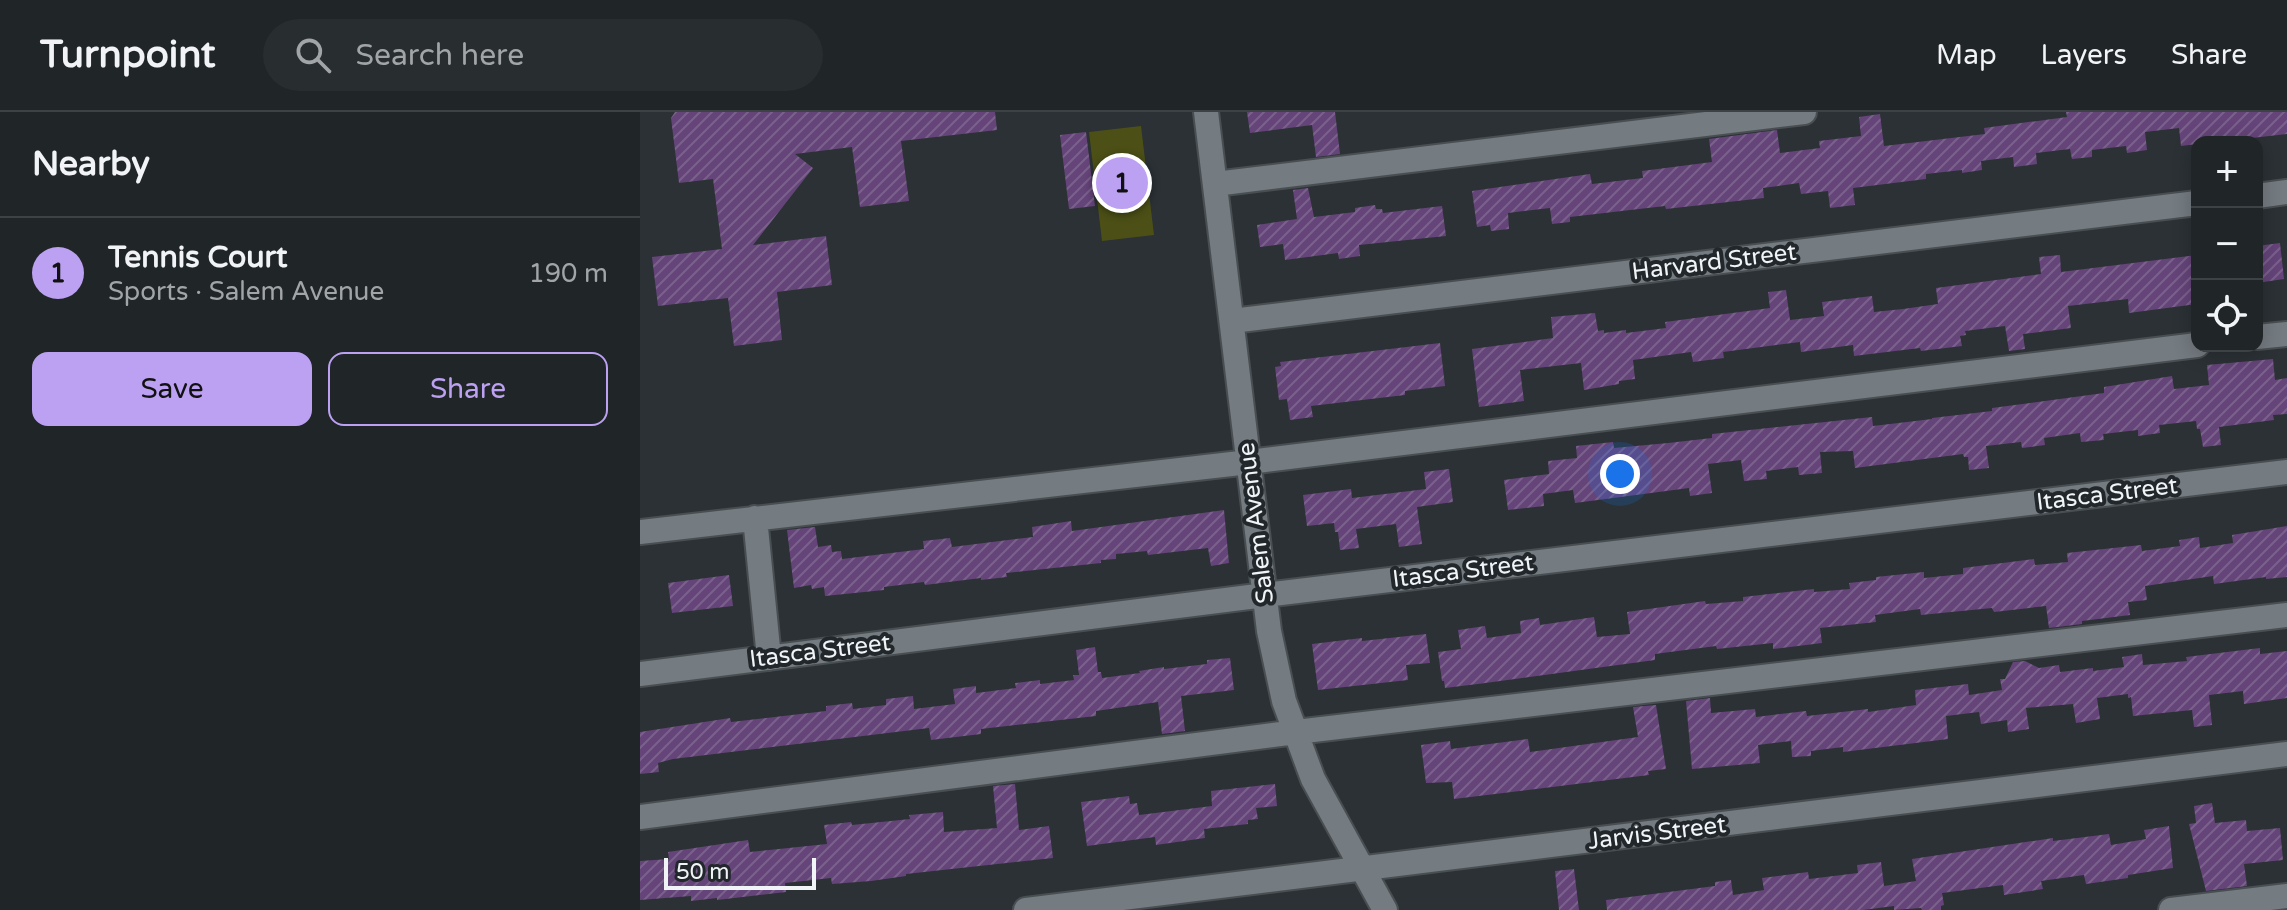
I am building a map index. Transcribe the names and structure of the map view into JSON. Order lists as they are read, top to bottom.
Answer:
{
  "streets": {
    "street": [
      "Harvard Street",
      "Itasca Street",
      "Salem Avenue",
      "Jarvis Street"
    ]
  },
  "crossings": [
    ["Harvard Street", "Salem Avenue"],
    ["Itasca Street", "Salem Avenue"],
    ["Salem Avenue", "Jarvis Street"]
  ],
  "scale_bar": "50 m",
  "page": {
    "header": "Turnpoint",
    "search": "Search here",
    "nav": ["Map", "Layers", "Share"],
    "heading": "Nearby",
    "map_buttons": ["+", "−"],
    "pins": "1",
    "list": [
      {
        "mark": "1",
        "name": "Tennis Court",
        "note": "Sports · Salem Avenue",
        "value": "190 m"
      }
    ],
    "buttons": ["Save", "Share"],
    "scale": "50 m"
  }
}
